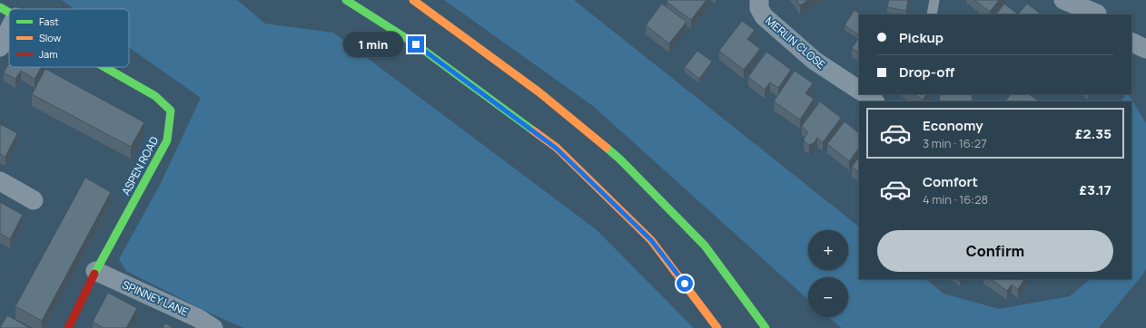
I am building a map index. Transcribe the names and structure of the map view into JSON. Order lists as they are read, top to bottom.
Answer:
{
  "streets": {
    "main road": ["ASPEN ROAD"],
    "street": ["MERLIN CLOSE", "SPINNEY LANE"]
  },
  "crossings": [
    ["ASPEN ROAD", "SPINNEY LANE"]
  ],
  "legend": ["Fast", "Slow", "Jam"],
  "page": {
    "banner": ["Pickup", "Drop-off"],
    "bubble": "1 min",
    "list": [
      {
        "name": "Economy",
        "note": "3 min · 16:27",
        "value": "£2.35"
      },
      {
        "name": "Comfort",
        "note": "4 min · 16:28",
        "value": "£3.17"
      }
    ],
    "buttons": "Confirm",
    "map_buttons": ["+", "−"]
  }
}
